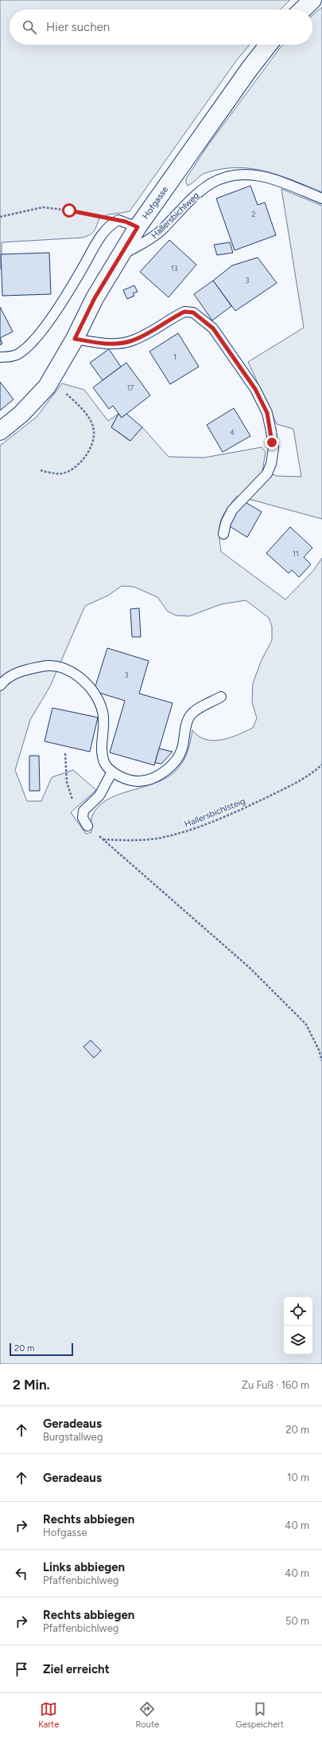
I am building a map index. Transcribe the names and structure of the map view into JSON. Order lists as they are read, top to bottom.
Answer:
{
  "streets": {
    "main road": ["Hofgasse"],
    "lane": ["Hallersbichlweg"],
    "path": ["Hallersbichlsteig"]
  },
  "crossings": [
    ["Hofgasse", "Hallersbichlweg"]
  ],
  "house_numbers": [
    "2",
    "13",
    "3",
    "1",
    "17",
    "4",
    "11",
    "3"
  ],
  "scale_bar": "20 m",
  "page": {
    "search": "Hier suchen",
    "scale": "20 m",
    "heading": ["2 Min.", "Zu Fuß · 160 m"],
    "list": [
      ["Geradeaus", "Burgstallweg", "20 m"],
      ["Geradeaus", "10 m"],
      ["Rechts abbiegen", "Hofgasse", "40 m"],
      ["Links abbiegen", "Pfaffenbichlweg", "40 m"],
      ["Rechts abbiegen", "Pfaffenbichlweg", "50 m"],
      "Ziel erreicht"
    ],
    "nav": ["Karte", "Route", "Gespeichert"]
  }
}
